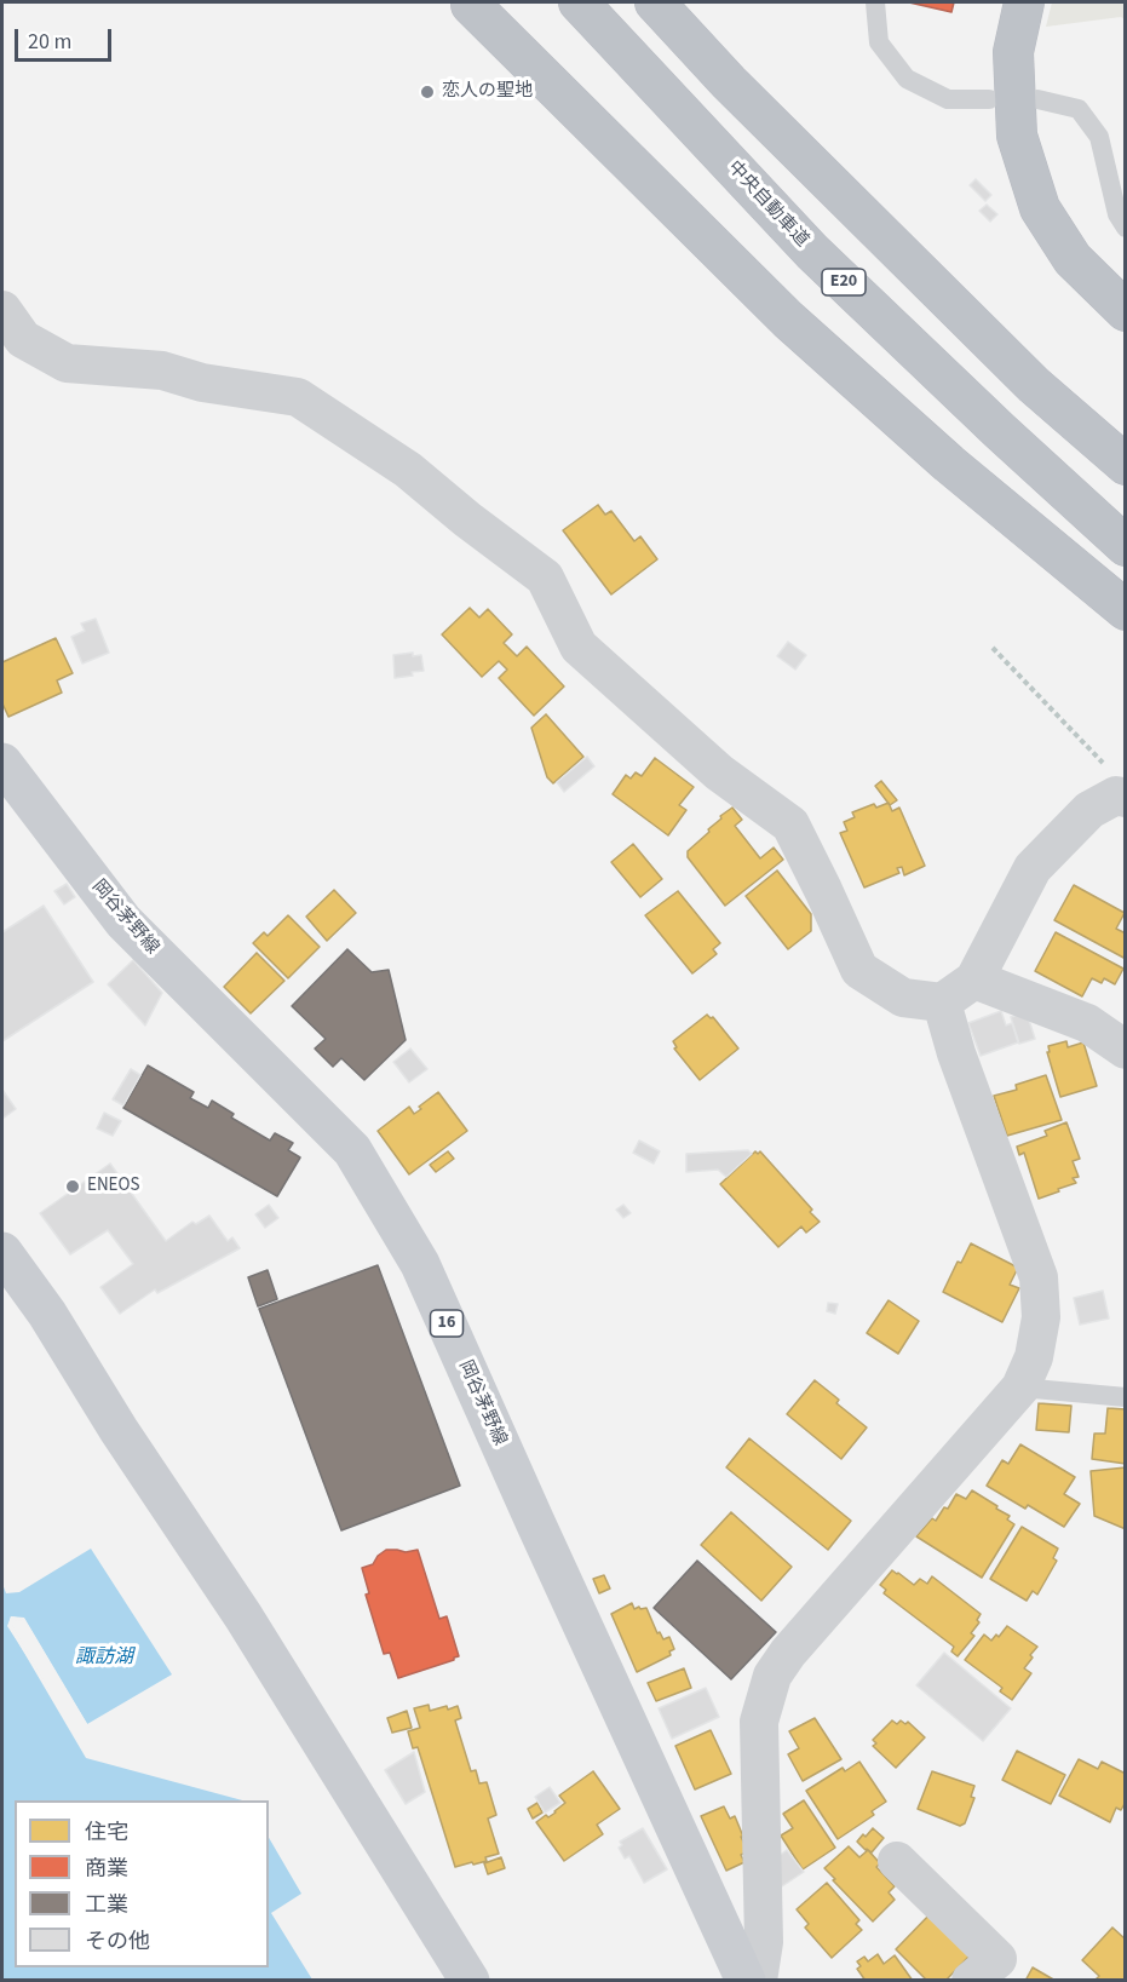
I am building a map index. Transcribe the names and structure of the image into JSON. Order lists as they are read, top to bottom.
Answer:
{
  "streets": {
    "highway": ["中央自動車道", "E20"],
    "main road": ["岡谷茅野線", "16"]
  },
  "water": ["諏訪湖"],
  "places": ["恋人の聖地", "ENEOS"],
  "legend": [
    "住宅",
    "商業",
    "工業",
    "その他"
  ],
  "scale_bar": "20 m"
}
